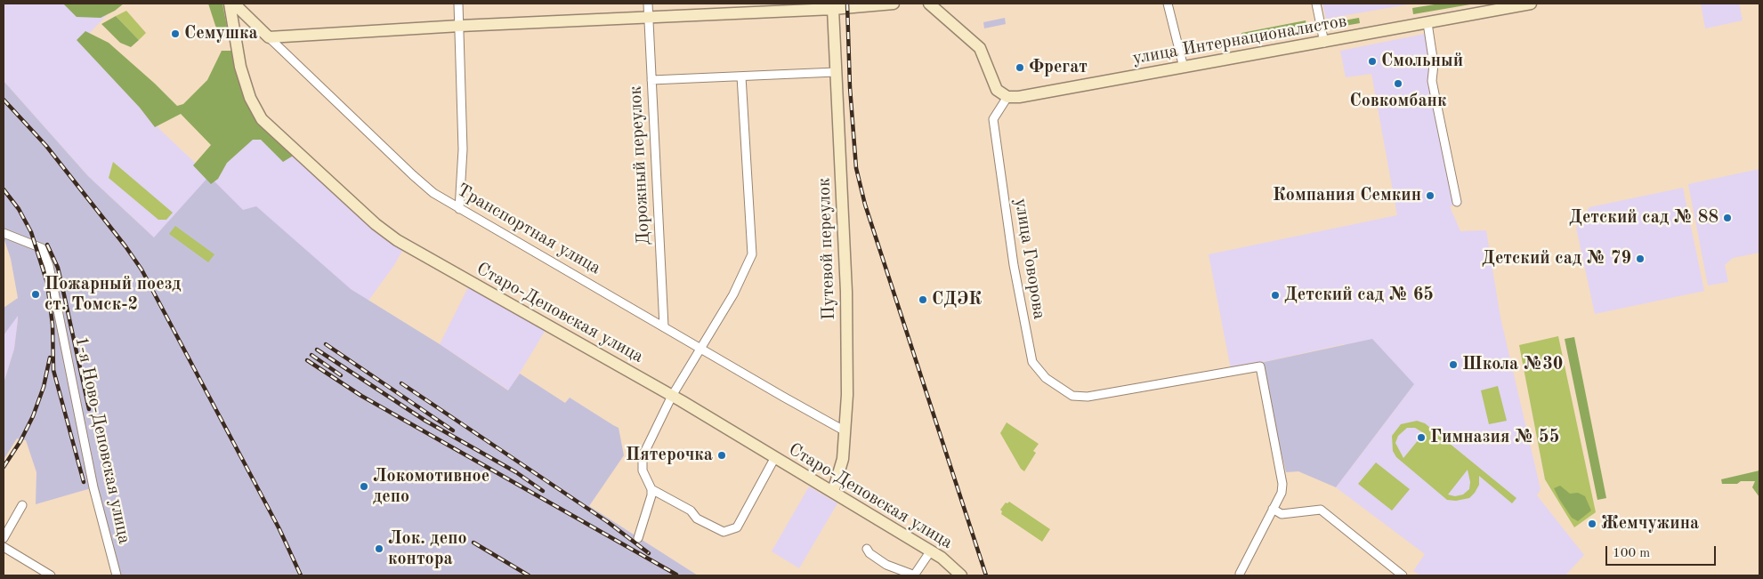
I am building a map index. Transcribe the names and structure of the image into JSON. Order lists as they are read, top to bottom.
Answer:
{
  "streets": {
    "street": [
      "улица Интернационалистов",
      "Дорожный переулок",
      "Транспортная улица",
      "Путевой переулок",
      "улица Говорова",
      "Старо-Деповская улица",
      "1-я Ново-Деповская улица"
    ]
  },
  "crossings": [
    ["улица Интернационалистов", "улица Говорова"],
    ["Дорожный переулок", "Транспортная улица"],
    ["Транспортная улица", "Путевой переулок"],
    ["Путевой переулок", "Старо-Деповская улица"]
  ],
  "places": [
    "Семушка",
    "Смольный",
    "Фрегат",
    "Совкомбанк",
    "Компания Семкин",
    "Детский сад № 88",
    "Детский сад № 79",
    "Пожарный поезд ст. Томск-2",
    "Детский сад № 65",
    "СДЭК",
    "Школа №30",
    "Гимназия № 55",
    "Пятерочка",
    "Локомотивное депо",
    "Жемчужина",
    "Лок. депо контора"
  ],
  "scale_bar": "100 m"
}
